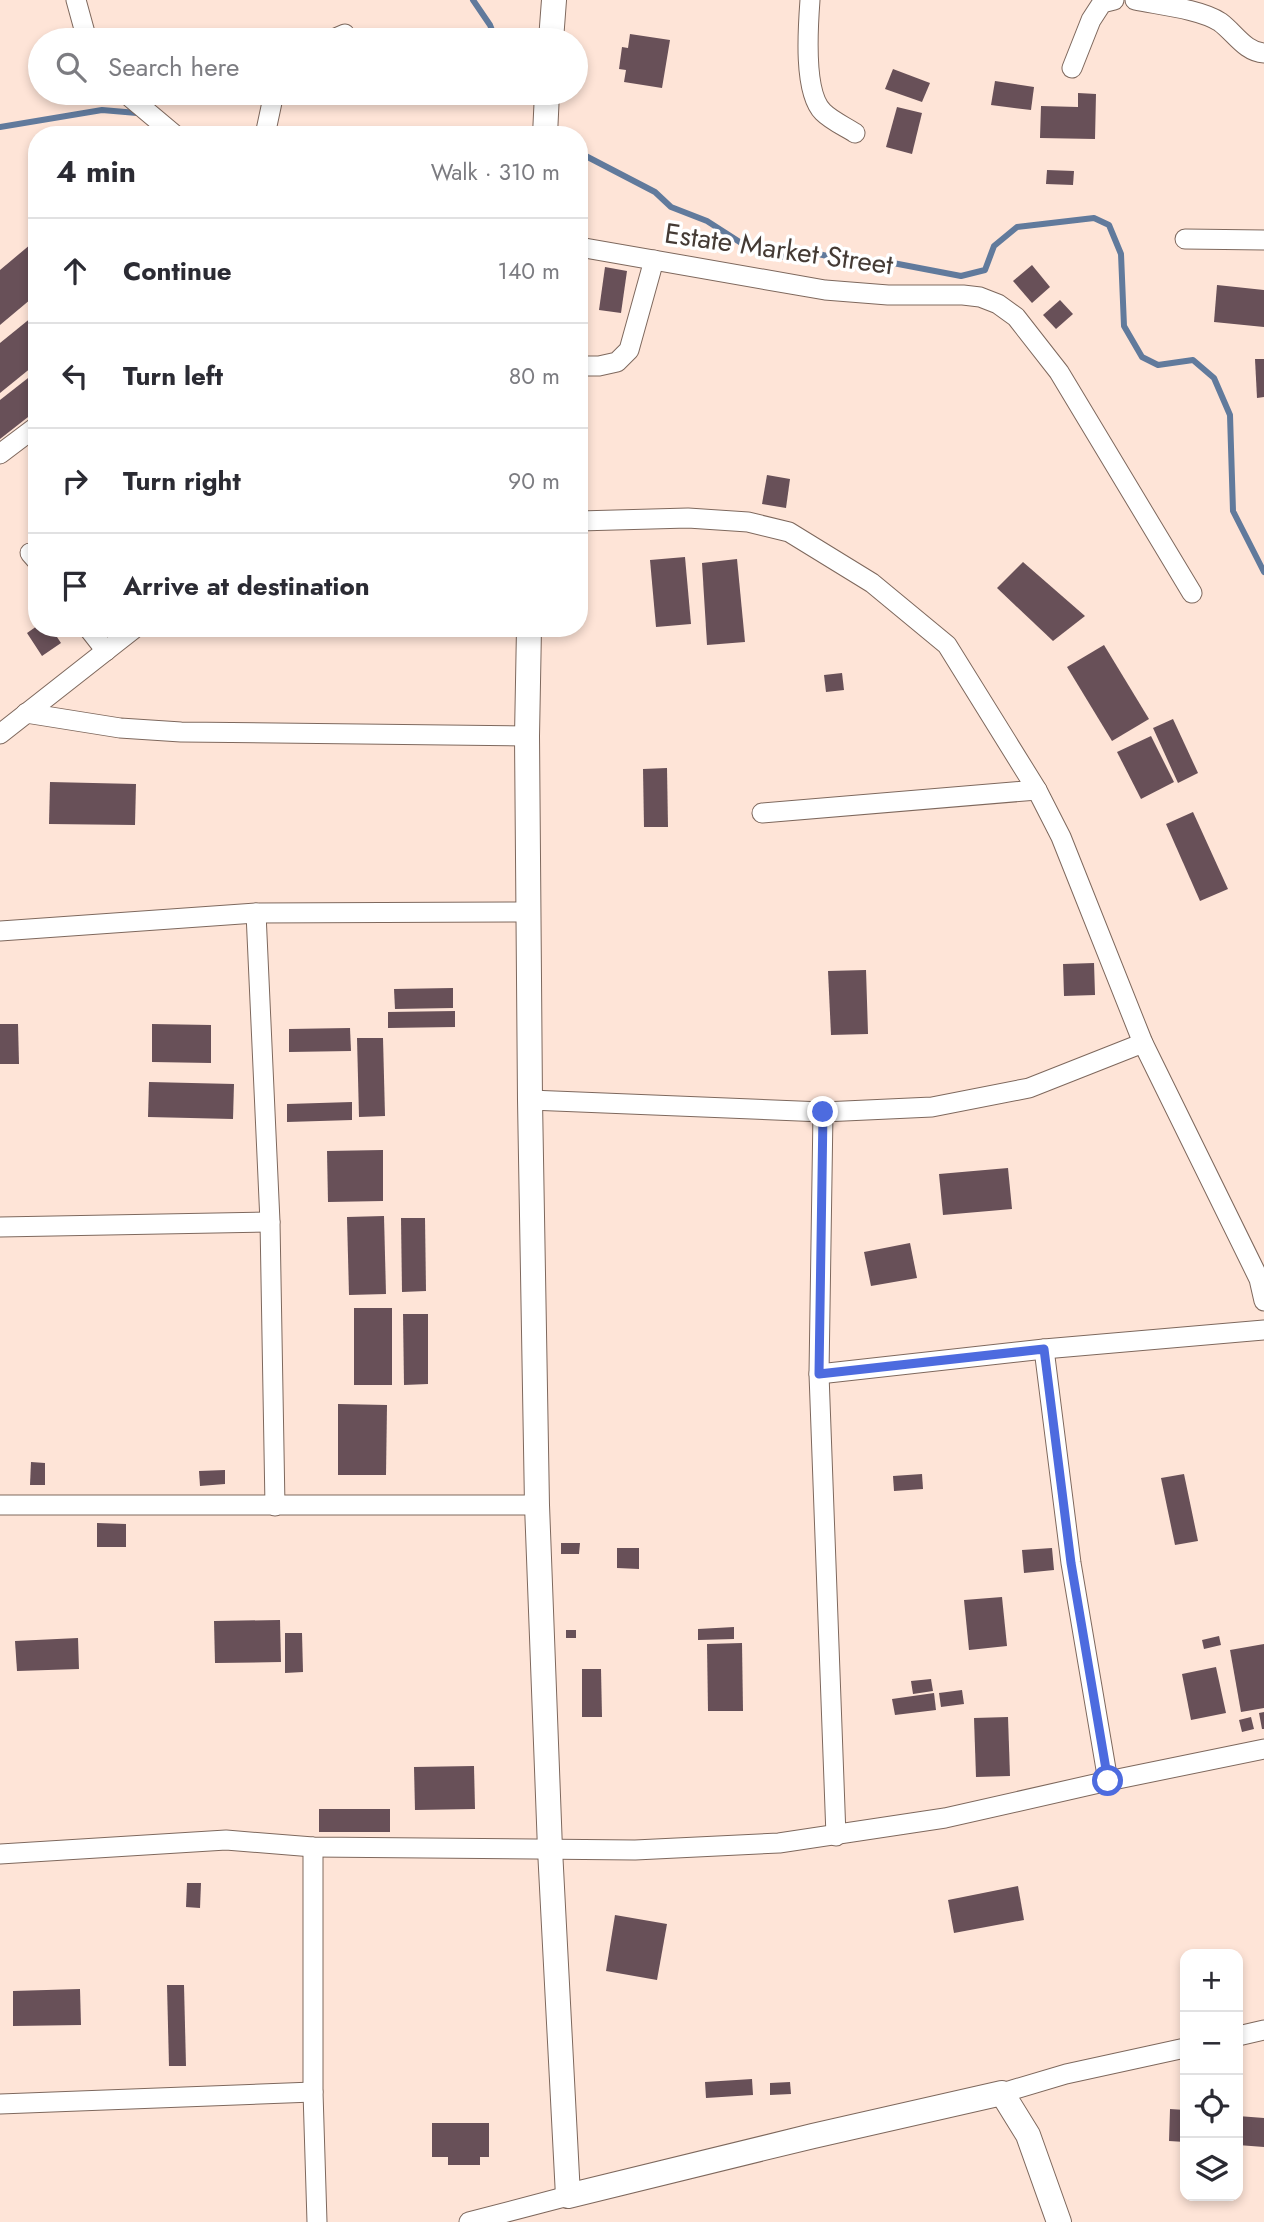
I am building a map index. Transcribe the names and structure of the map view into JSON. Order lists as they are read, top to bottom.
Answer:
{
  "streets": {
    "street": ["Estate Market Street"]
  },
  "page": {
    "search": "Search here",
    "heading": ["4 min", "Walk · 310 m"],
    "list": [
      ["Continue", "140 m"],
      ["Turn left", "80 m"],
      ["Turn right", "90 m"],
      "Arrive at destination"
    ],
    "map_buttons": ["+", "−"]
  }
}
